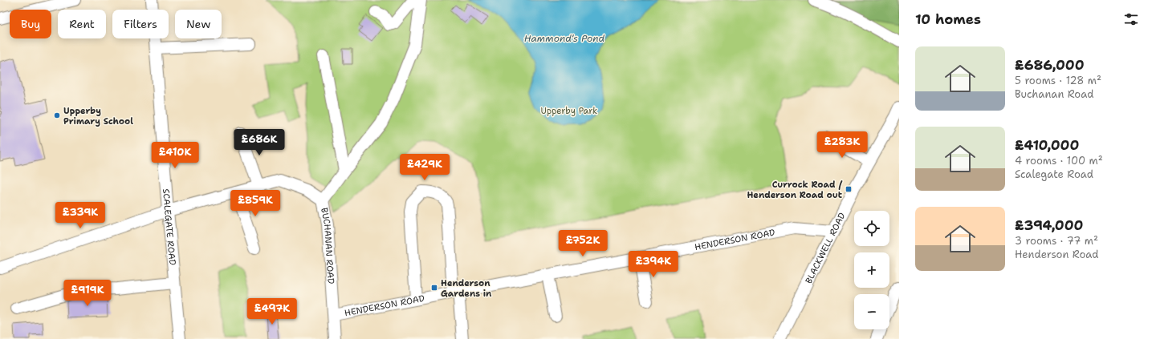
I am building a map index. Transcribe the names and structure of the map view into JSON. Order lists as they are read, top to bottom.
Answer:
{
  "streets": {
    "street": [
      "SCALEGATE ROAD",
      "HENDERSON ROAD",
      "BUCHANAN ROAD",
      "BLACKWELL ROAD"
    ]
  },
  "crossings": [
    ["SCALEGATE ROAD", "BUCHANAN ROAD"],
    ["HENDERSON ROAD", "BUCHANAN ROAD"],
    ["HENDERSON ROAD", "BLACKWELL ROAD"]
  ],
  "water": ["Hammond's Pond"],
  "parks": ["Upperby Park"],
  "places": {
    "other": ["Upperby Primary School"],
    "transit": ["Currock Road / Henderson Road out", "Henderson Gardens in"]
  },
  "page": {
    "heading": "10 homes",
    "chip": [
      "Buy",
      "Rent",
      "Filters",
      "New"
    ],
    "list": [
      {
        "name": "£686,000",
        "note": "5 rooms · 128 m² · Buchanan Road"
      },
      {
        "name": "£410,000",
        "note": "4 rooms · 100 m² · Scalegate Road"
      },
      {
        "name": "£394,000",
        "note": "3 rooms · 77 m² · Henderson Road"
      }
    ],
    "price": [
      "£686K",
      "£283K",
      "£410K",
      "£429K",
      "£859K",
      "£339K",
      "£752K",
      "£394K",
      "£919K",
      "£497K"
    ],
    "map_buttons": ["+", "−"]
  }
}
